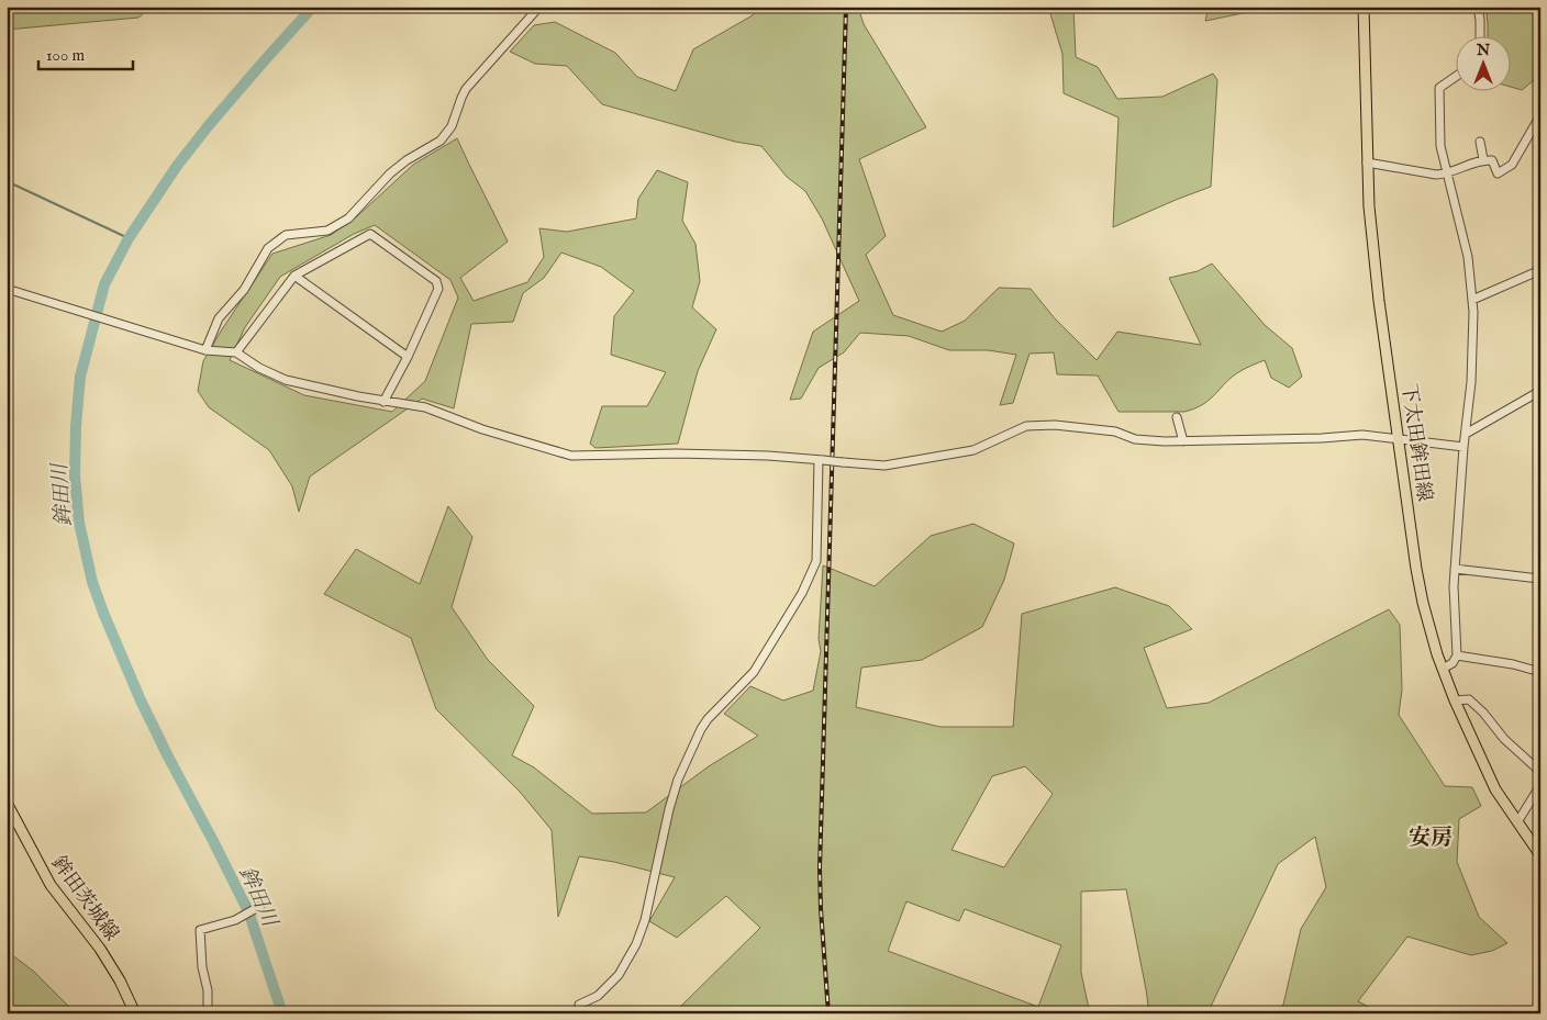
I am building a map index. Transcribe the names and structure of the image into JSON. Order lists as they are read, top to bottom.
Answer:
{
  "streets": {
    "main road": ["下太田鉾田線", "鉾田茨城線"]
  },
  "districts": ["安房"],
  "water": ["鉾田川"],
  "scale_bar": "100 m",
  "north": "top"
}
